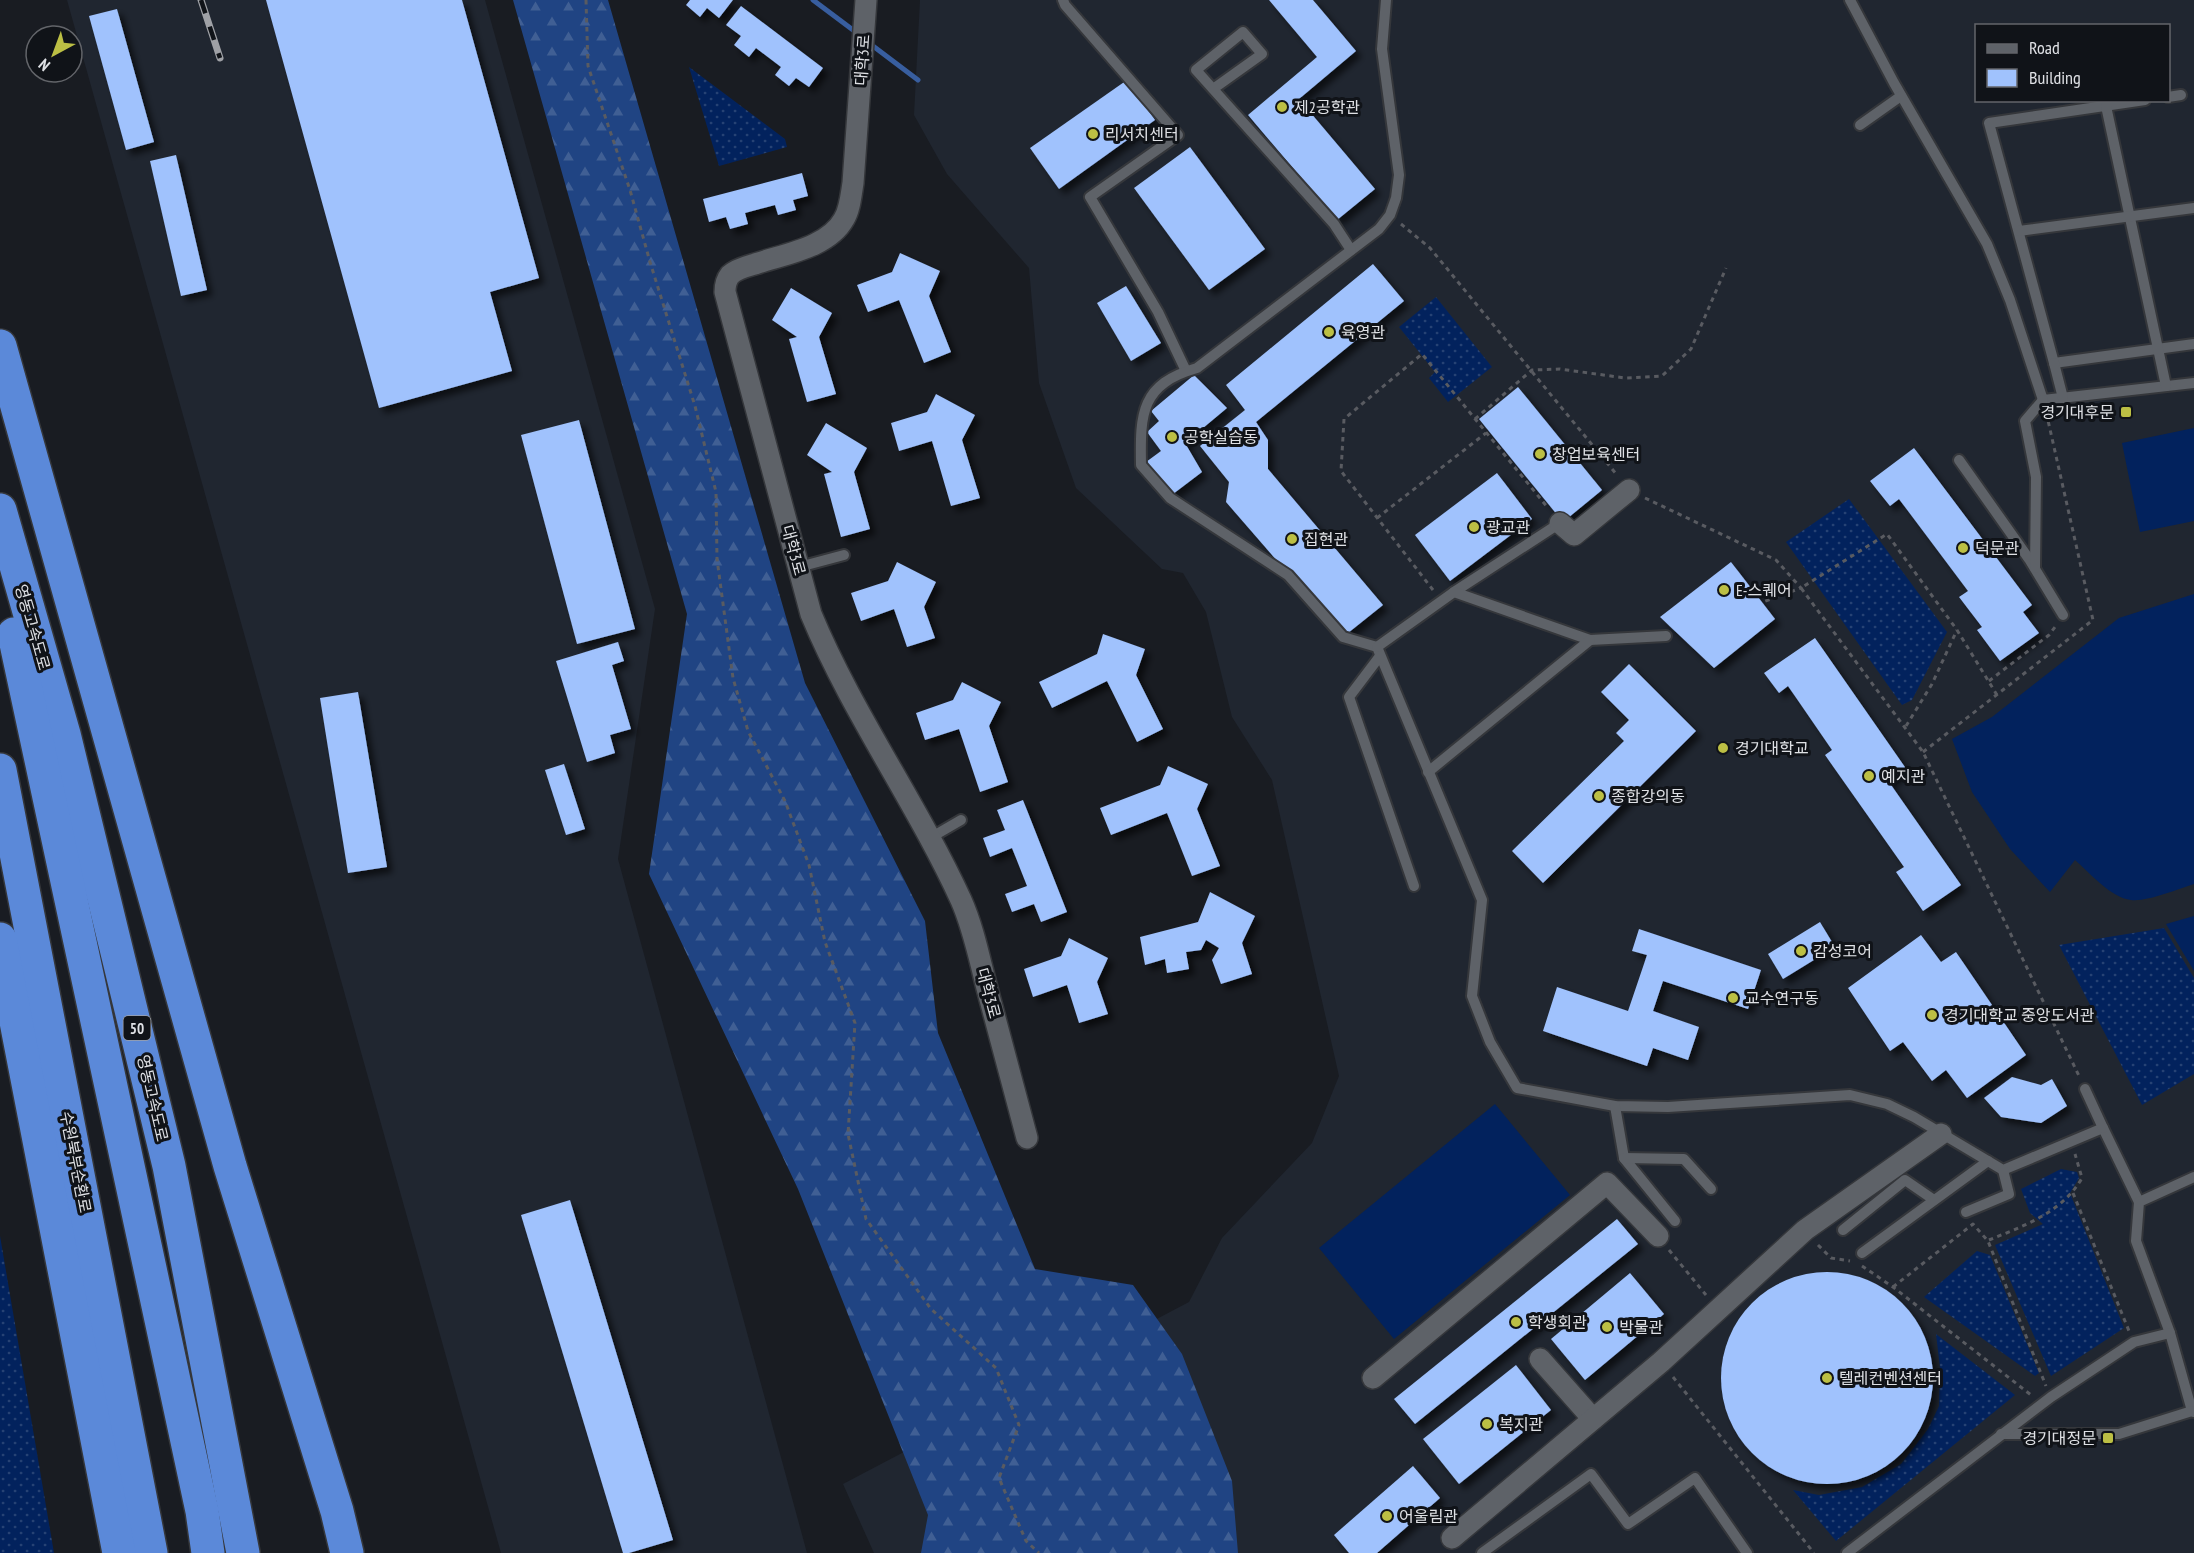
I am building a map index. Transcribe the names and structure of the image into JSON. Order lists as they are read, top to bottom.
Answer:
{
  "streets": {
    "highway": ["영동고속도로", "50", "수원북부순환로"],
    "street": ["대학3로"]
  },
  "places": {
    "other": [
      "제2공학관",
      "리서치센터",
      "육영관",
      "공학실습동",
      "창업보육센터",
      "광교관",
      "집현관",
      "덕문관",
      "E-스퀘어",
      "경기대학교",
      "예지관",
      "종합강의동",
      "감성코어",
      "교수연구동",
      "경기대학교 중앙도서관",
      "학생회관",
      "박물관",
      "텔레컨벤션센터",
      "복지관",
      "어울림관"
    ],
    "transit": ["경기대후문", "경기대정문"]
  },
  "legend": ["Road", "Building"],
  "north": "bottom left"
}
